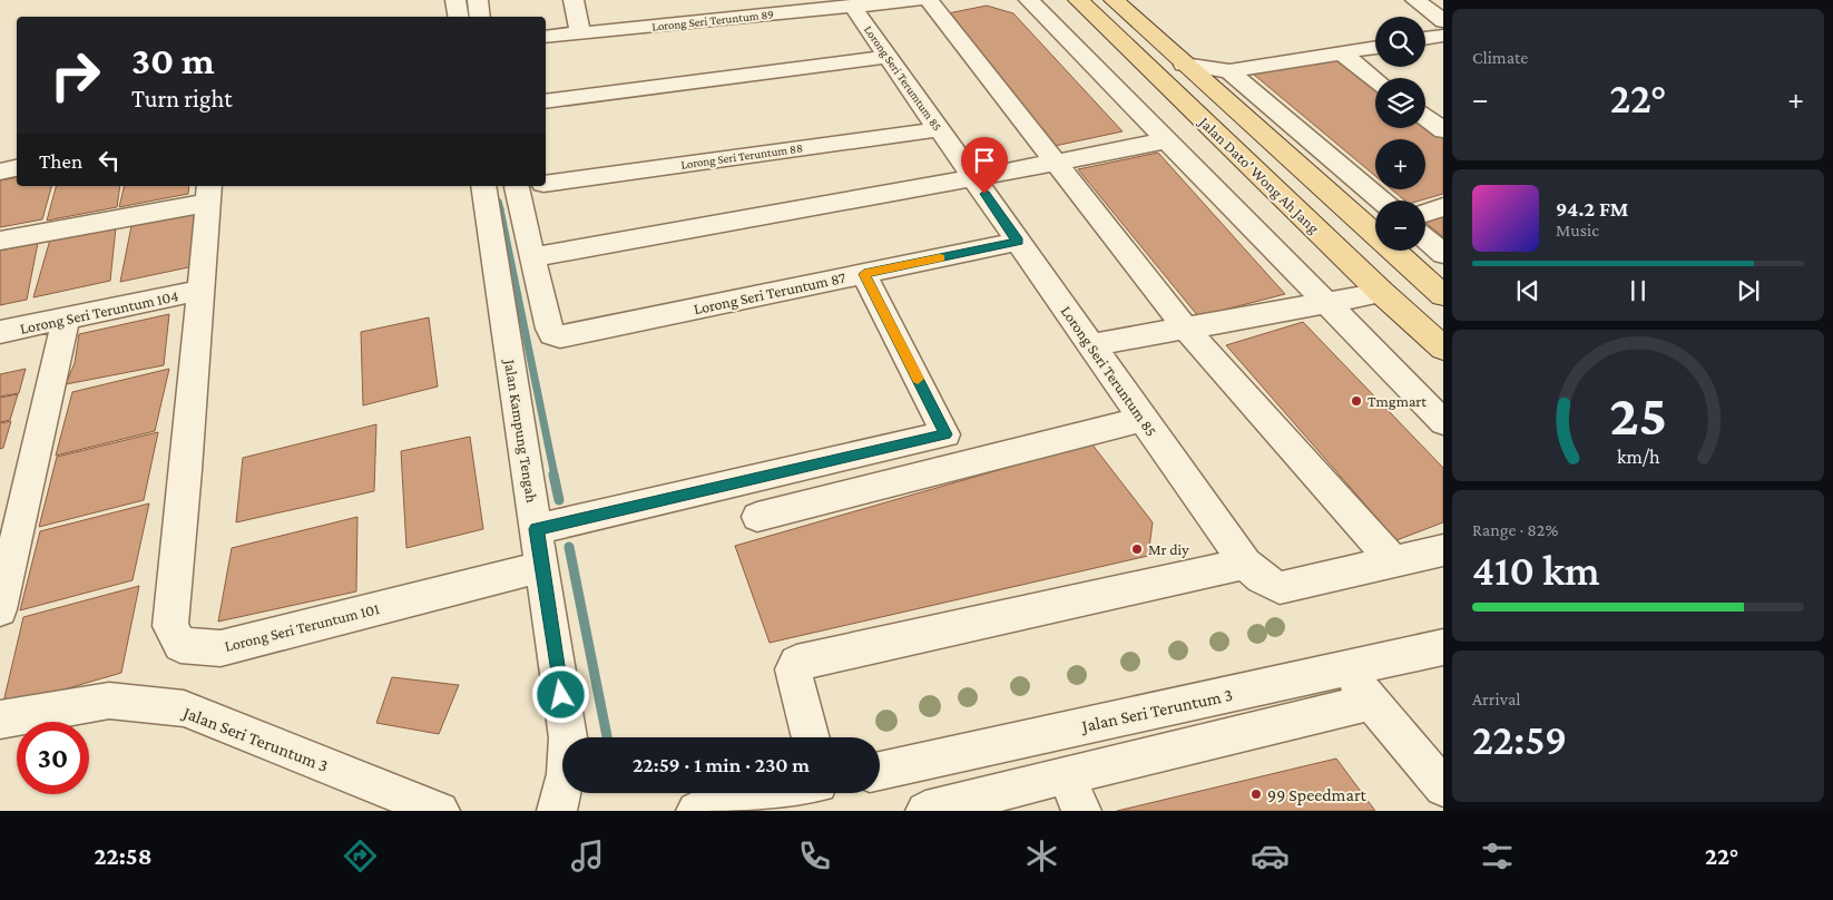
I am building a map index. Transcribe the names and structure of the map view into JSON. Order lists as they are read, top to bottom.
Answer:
{
  "streets": {
    "main road": ["Jalan Dato' Wong Ah Jang"],
    "street": [
      "Lorong Seri Teruntum 89",
      "Lorong Seri Terumtum 85",
      "Lorong Seri Teruntum 88",
      "Lorong Seri Teruntum 87",
      "Lorong Seri Teruntum 104",
      "Lorong Seri Teruntum 85",
      "Jalan Kampung Tengah",
      "Lorong Seri Teruntum 101",
      "Jalan Seri Teruntum 3"
    ]
  },
  "crossings": [
    ["Lorong Seri Teruntum 89", "Lorong Seri Terumtum 85"],
    ["Lorong Seri Terumtum 85", "Lorong Seri Teruntum 88"],
    ["Lorong Seri Terumtum 85", "Lorong Seri Teruntum 85"],
    ["Lorong Seri Teruntum 88", "Jalan Kampung Tengah"],
    ["Lorong Seri Teruntum 87", "Lorong Seri Teruntum 85"],
    ["Lorong Seri Teruntum 104", "Lorong Seri Teruntum 101"],
    ["Jalan Kampung Tengah", "Lorong Seri Teruntum 101"]
  ],
  "places": ["Tmgmart", "Mr diy", "99 Speedmart"],
  "page": {
    "tile": [
      "Climate",
      ["Range · 82%", "410 km"],
      ["Arrival", "22:59"]
    ],
    "map_buttons": ["+", "−"],
    "turn": ["30 m", "Turn right"],
    "heat": ["−", "22°", "+"],
    "then": "Then",
    "song": ["94.2 FM", "Music"],
    "limit": "30",
    "trip": "22:59 · 1 min · 230 m",
    "tabs": ["22:58", "22°"],
    "gauge": ["25", "km/h"]
  }
}
